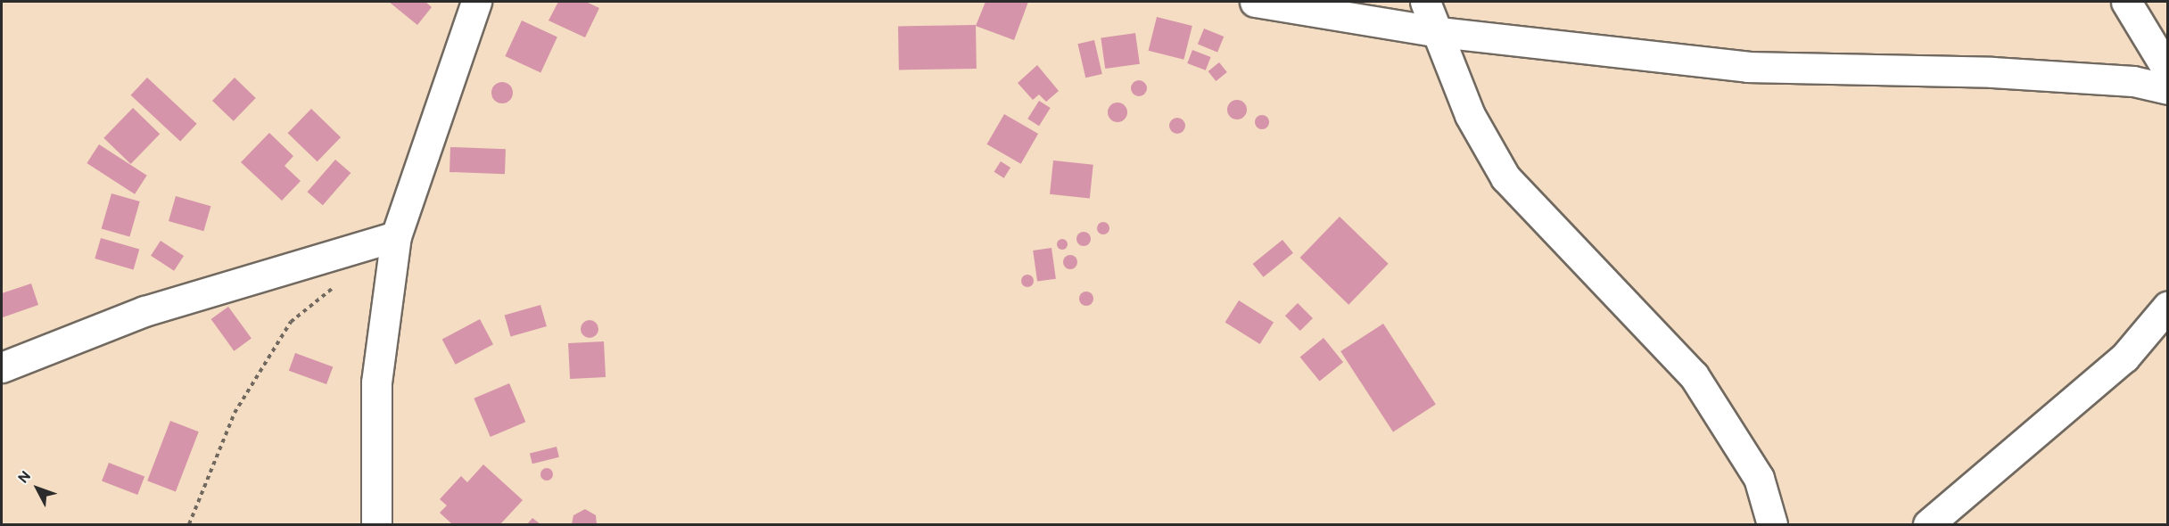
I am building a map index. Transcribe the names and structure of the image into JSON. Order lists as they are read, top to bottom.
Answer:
{
  "north": "top left"
}
